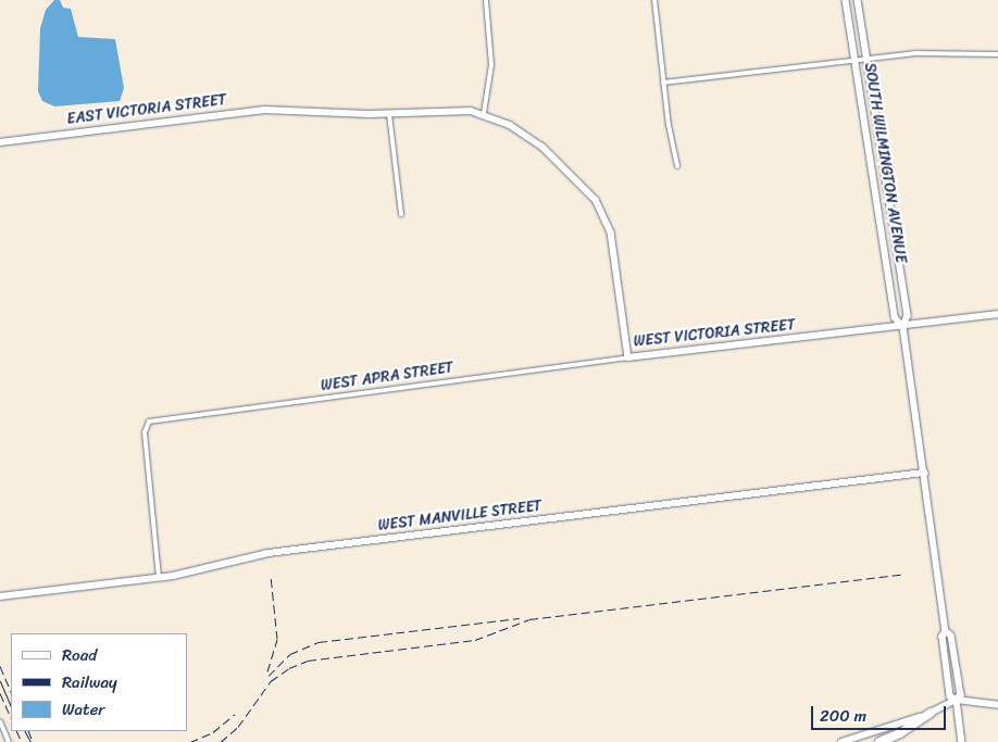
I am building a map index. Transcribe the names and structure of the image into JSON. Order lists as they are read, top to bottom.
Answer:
{
  "streets": {
    "street": [
      "EAST VICTORIA STREET",
      "SOUTH WILMINGTON AVENUE",
      "WEST VICTORIA STREET",
      "WEST APRA STREET",
      "WEST MANVILLE STREET"
    ]
  },
  "crossings": [
    ["EAST VICTORIA STREET", "WEST VICTORIA STREET"],
    ["SOUTH WILMINGTON AVENUE", "WEST VICTORIA STREET"],
    ["SOUTH WILMINGTON AVENUE", "WEST MANVILLE STREET"],
    ["WEST VICTORIA STREET", "WEST APRA STREET"],
    ["WEST APRA STREET", "WEST MANVILLE STREET"]
  ],
  "legend": ["Road", "Railway", "Water"],
  "scale_bar": "200 m"
}
